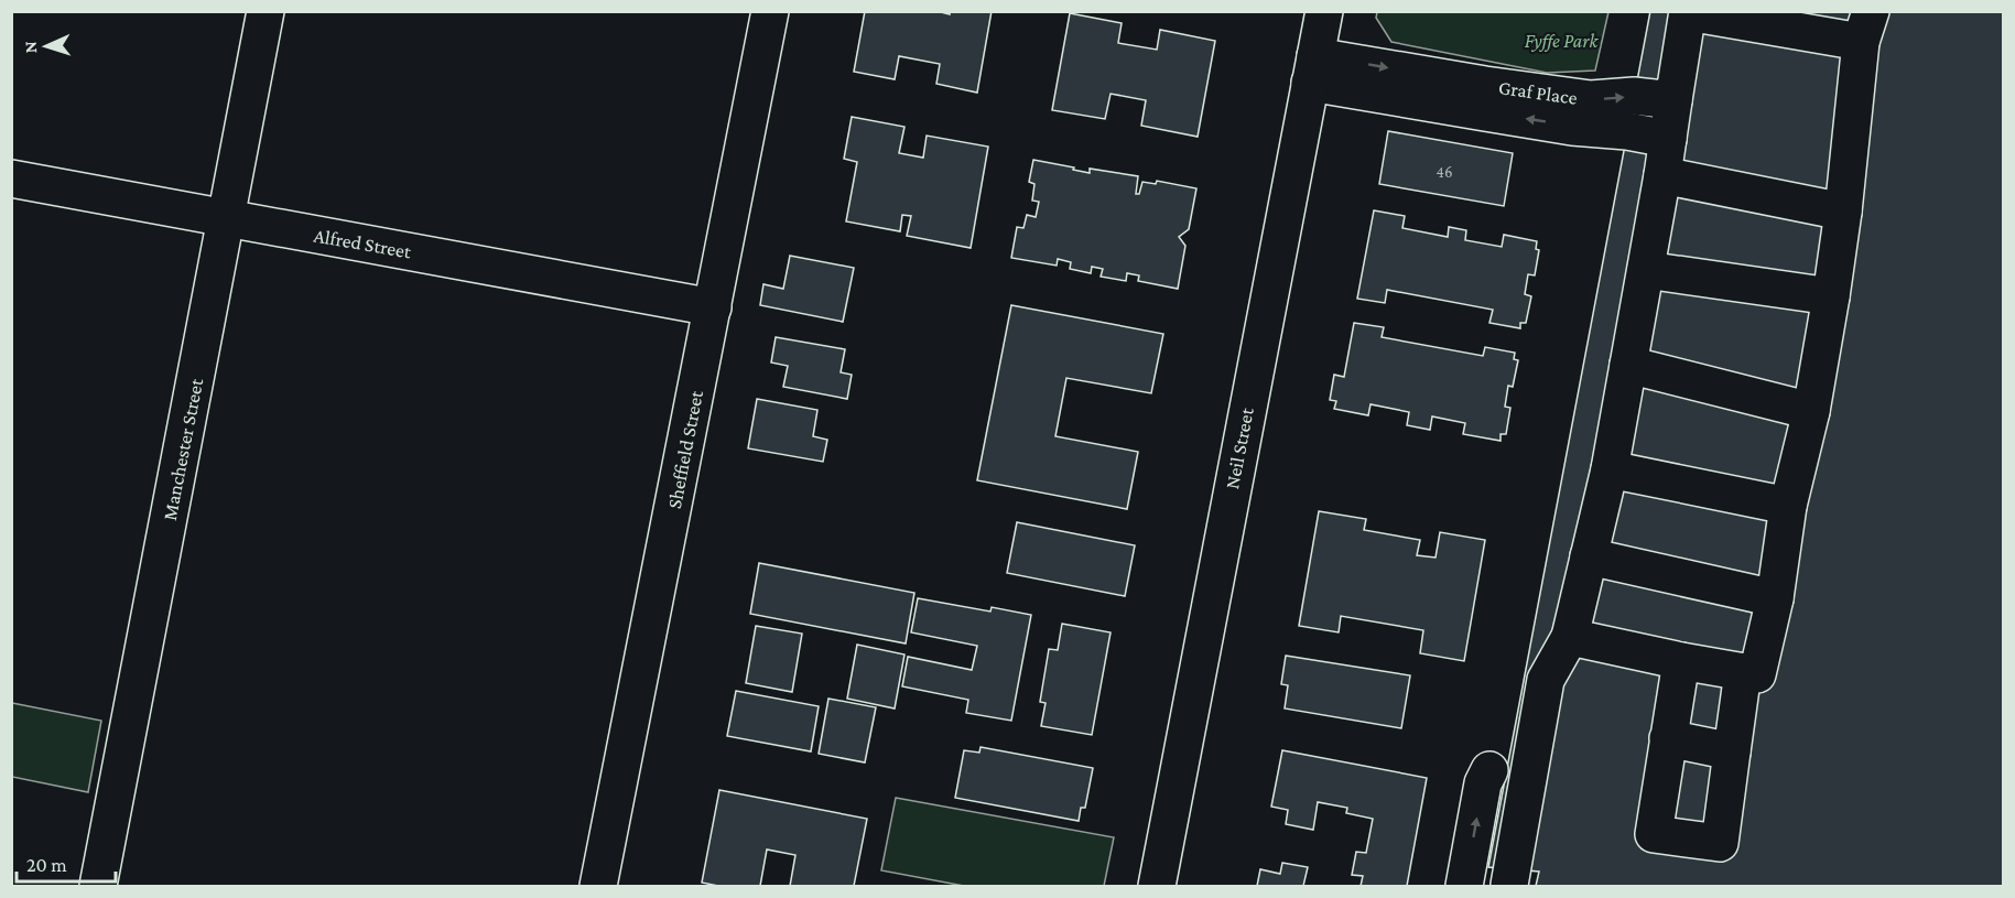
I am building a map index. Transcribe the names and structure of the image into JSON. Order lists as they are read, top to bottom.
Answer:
{
  "streets": {
    "street": [
      "Graf Place",
      "Alfred Street",
      "Neil Street",
      "Manchester Street",
      "Sheffield Street"
    ]
  },
  "crossings": [
    ["Graf Place", "Neil Street"],
    ["Alfred Street", "Manchester Street"],
    ["Alfred Street", "Sheffield Street"]
  ],
  "parks": ["Fyffe Park"],
  "house_numbers": ["46"],
  "scale_bar": "20 m",
  "north": "left"
}
